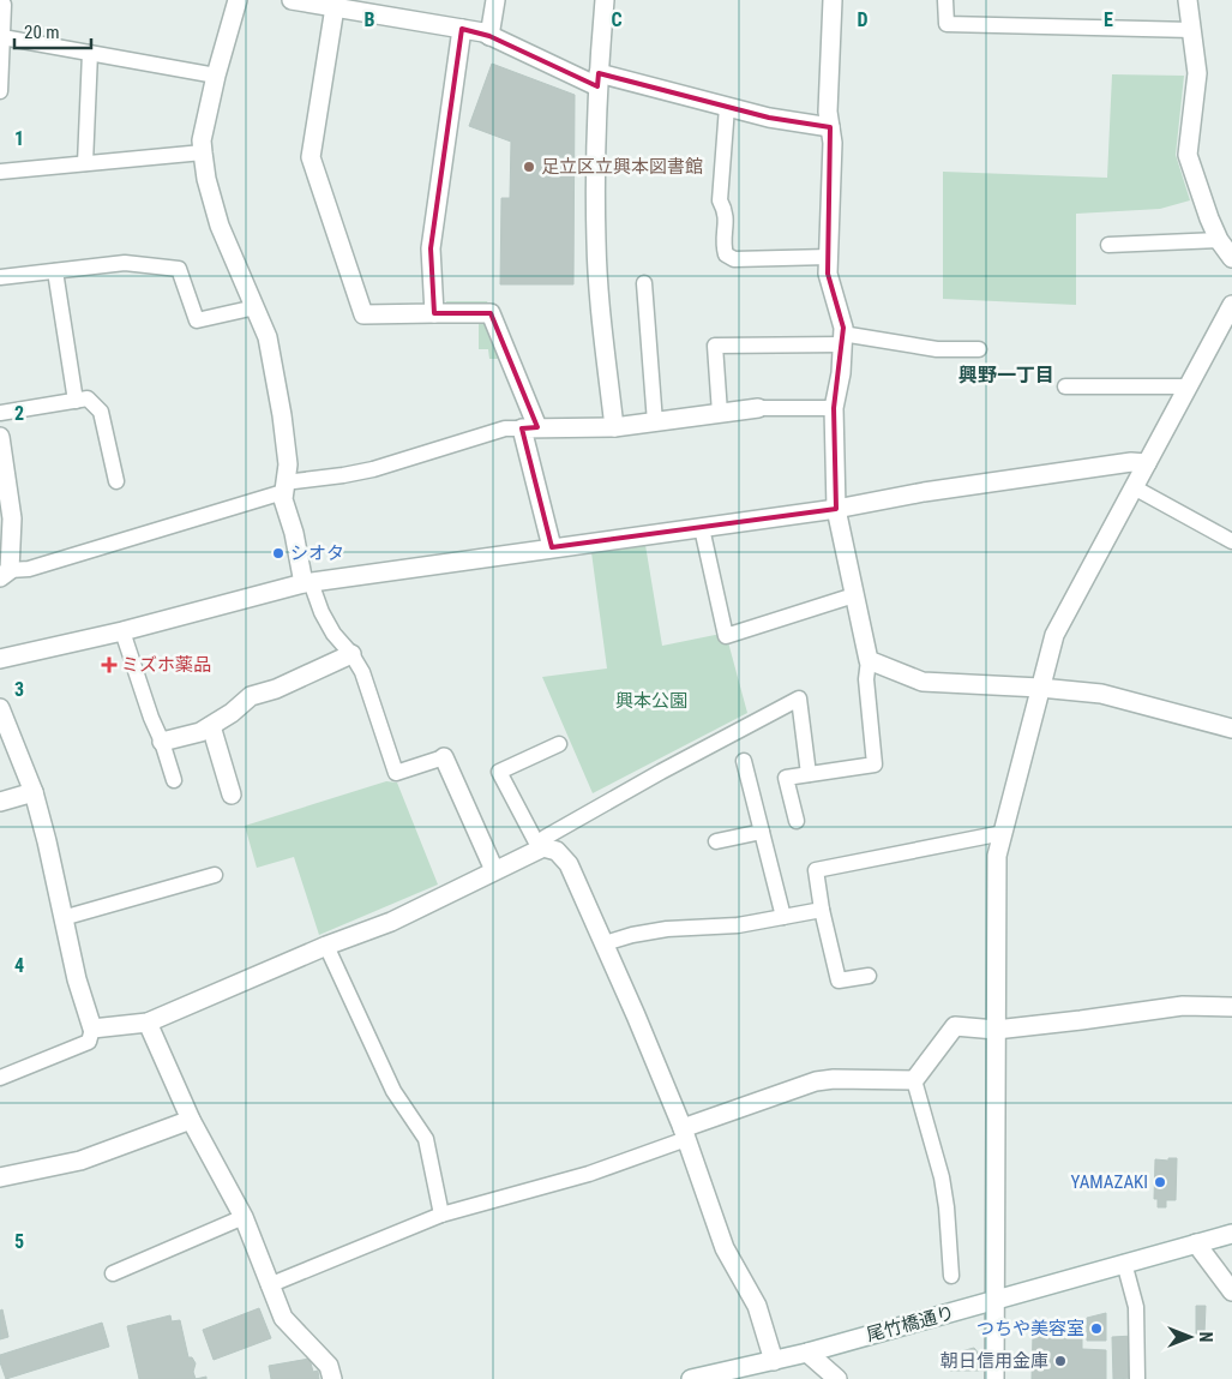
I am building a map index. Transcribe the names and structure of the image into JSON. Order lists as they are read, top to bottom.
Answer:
{
  "streets": {
    "street": ["尾竹橋通り"]
  },
  "districts": ["興野一丁目"],
  "parks": ["興本公園"],
  "places": {
    "other": [
      "足立区立興本図書館",
      "シオタ",
      "YAMAZAKI",
      "つちや美容室",
      "朝日信用金庫"
    ],
    "health": ["ミズホ薬品"]
  },
  "scale_bar": "20 m",
  "north": "right",
  "grid": {
    "columns": [
      "B",
      "C",
      "D",
      "E"
    ],
    "rows": [
      "1",
      "2",
      "3",
      "4",
      "5"
    ]
  }
}
